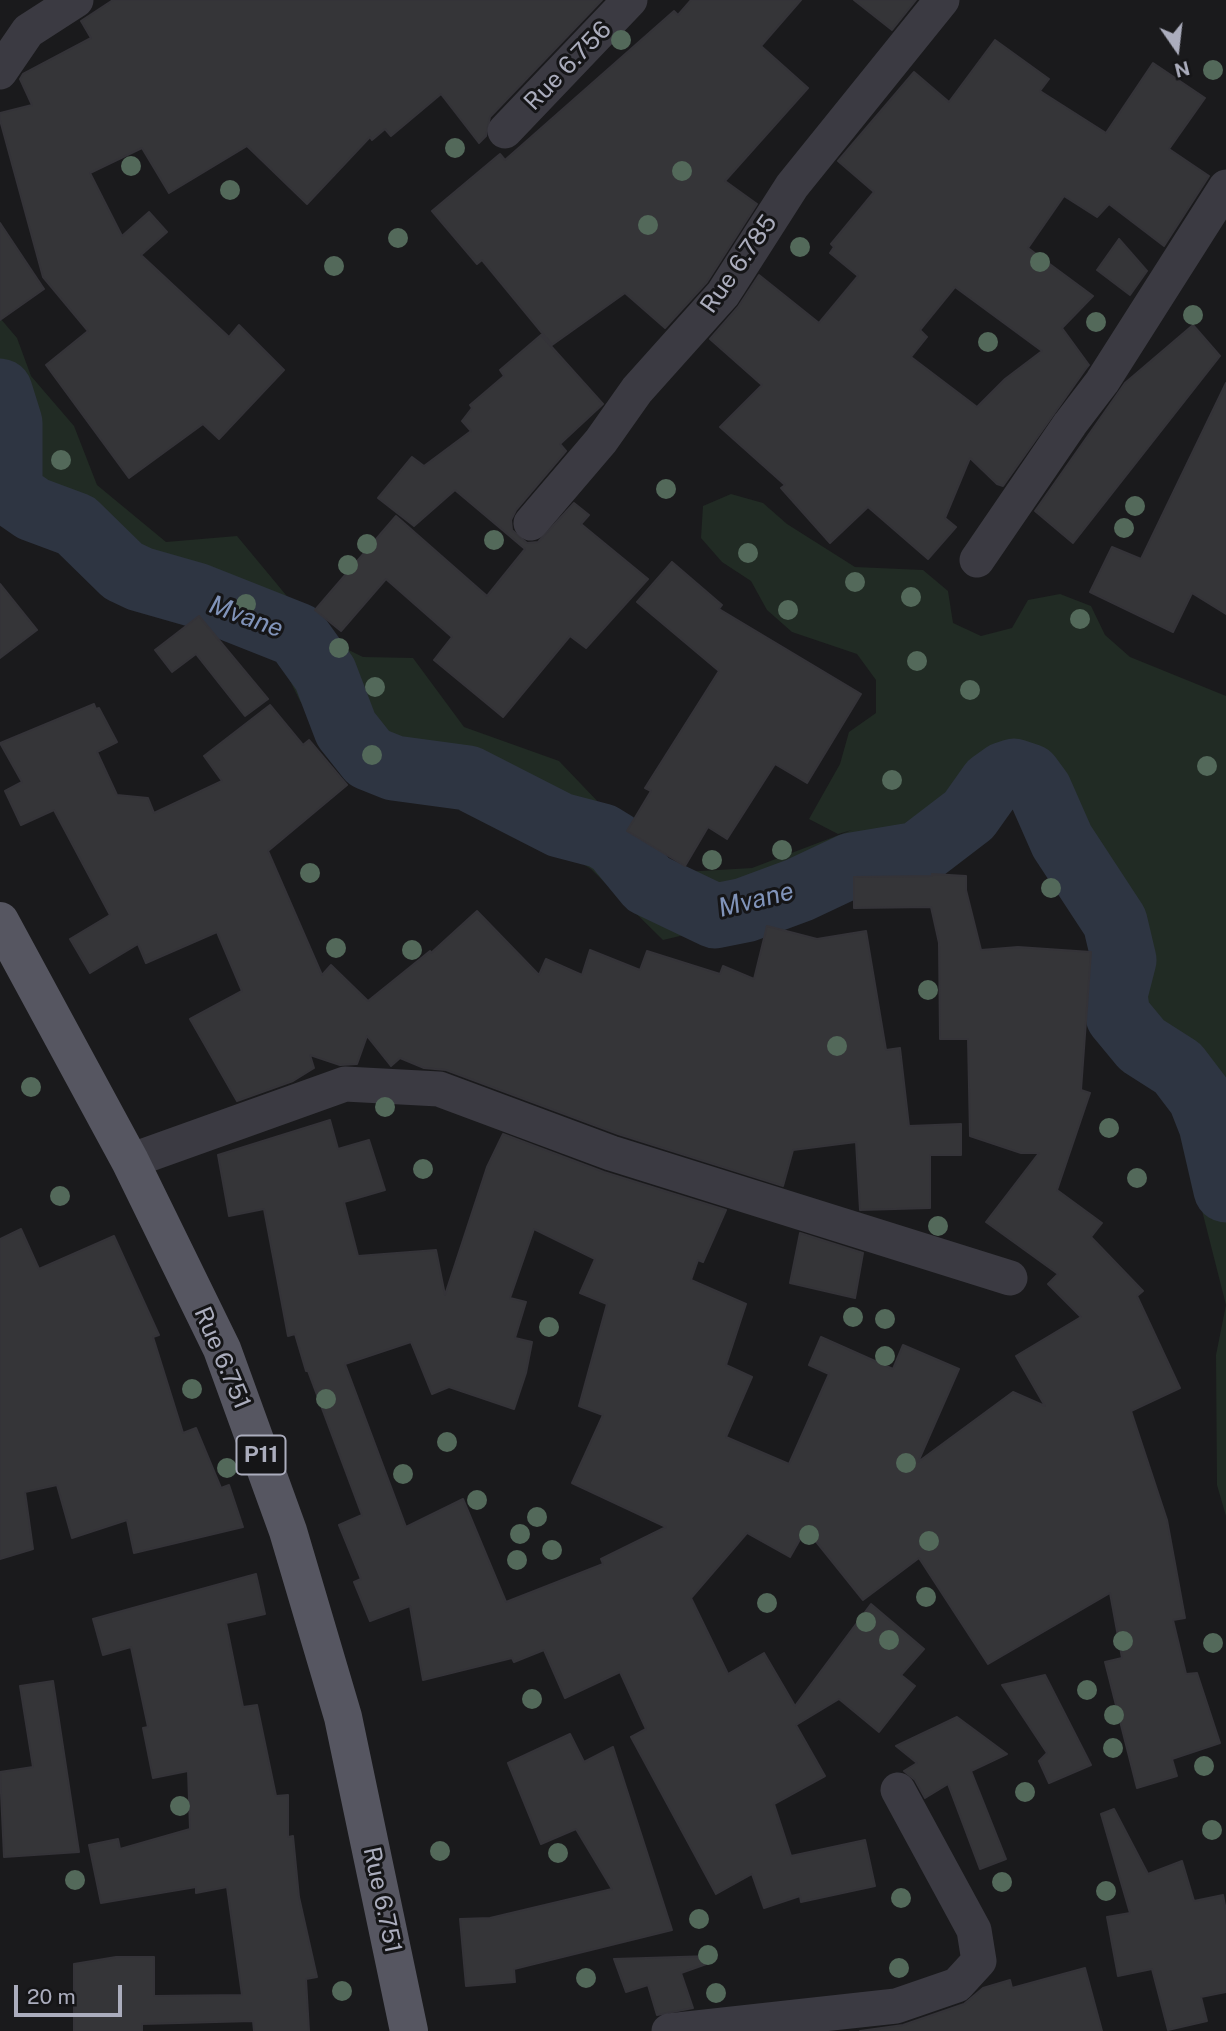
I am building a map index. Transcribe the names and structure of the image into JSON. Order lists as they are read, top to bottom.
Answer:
{
  "streets": {
    "main road": ["Rue 6.751", "P11"],
    "street": ["Rue 6.756", "Rue 6.785"]
  },
  "water": ["Mvane"],
  "scale_bar": "20 m",
  "north": "bottom"
}
